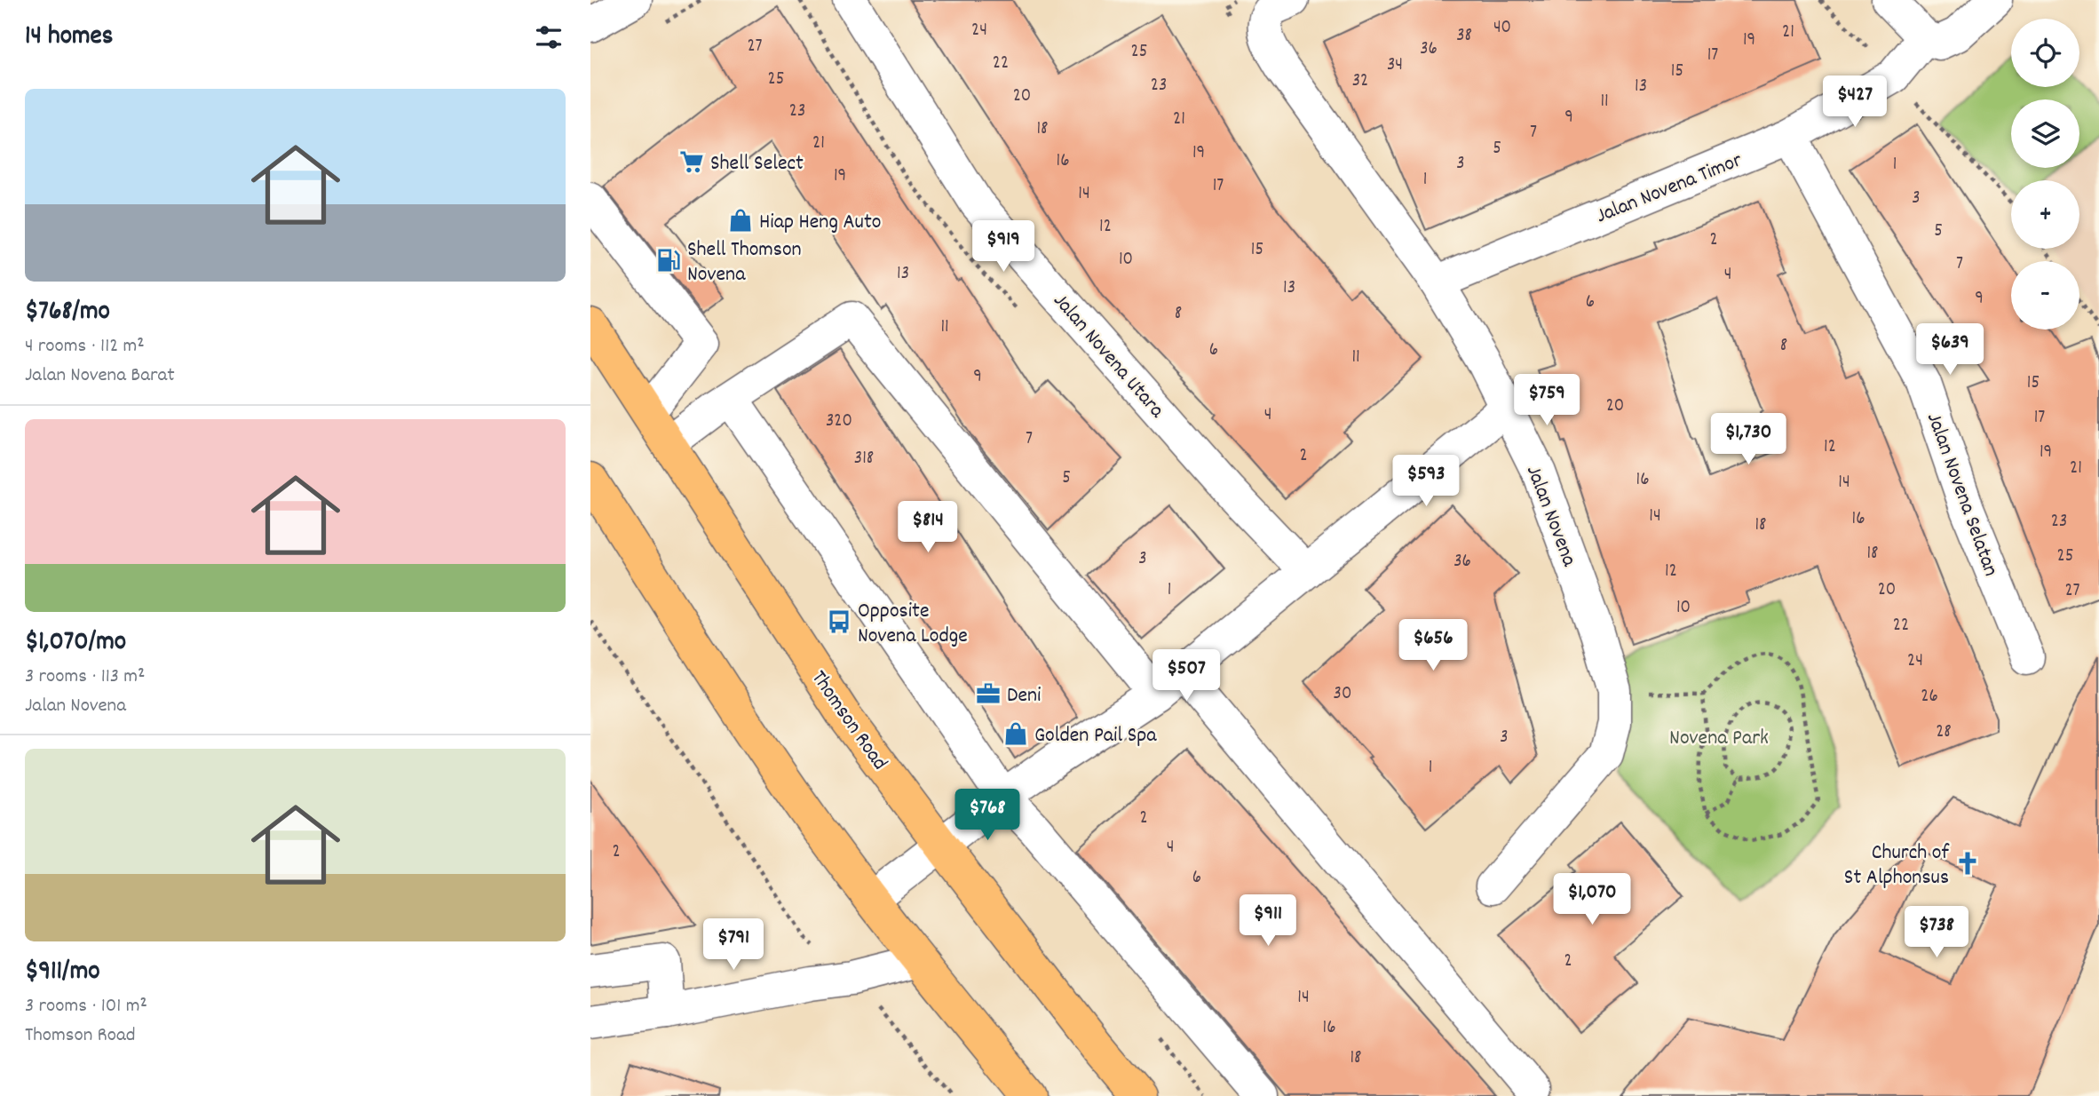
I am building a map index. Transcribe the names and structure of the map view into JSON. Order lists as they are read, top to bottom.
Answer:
{
  "streets": {
    "main road": ["Thomson Road"],
    "street": [
      "Jalan Novena Timor",
      "Jalan Novena Utara",
      "Jalan Novena Selatan",
      "Jalan Novena"
    ]
  },
  "crossings": [
    ["Jalan Novena Timor", "Jalan Novena Selatan"],
    ["Jalan Novena Timor", "Jalan Novena"]
  ],
  "parks": ["Novena Park"],
  "places": {
    "supermarket": ["Shell Select"],
    "shop": ["Hiap Heng Auto", "Golden Pail Spa"],
    "fuel station": ["Shell Thomson Novena"],
    "bus stop": ["Opposite Novena Lodge"],
    "office": ["Deni"],
    "church": ["Church of St Alphonsus"]
  },
  "house_numbers": [
    "40",
    "24",
    "21",
    "38",
    "19",
    "27",
    "36",
    "25",
    "17",
    "22",
    "34",
    "15",
    "25",
    "32",
    "23",
    "13",
    "20",
    "11",
    "23",
    "9",
    "21",
    "18",
    "7",
    "21",
    "5",
    "19",
    "16",
    "3",
    "1",
    "19",
    "1",
    "17",
    "14",
    "3",
    "12",
    "5",
    "2",
    "15",
    "10",
    "7",
    "13",
    "4",
    "13",
    "9",
    "6",
    "8",
    "11",
    "8",
    "6",
    "11",
    "9",
    "15",
    "20",
    "4",
    "17",
    "320",
    "7",
    "12",
    "19",
    "2",
    "318",
    "21",
    "5",
    "16",
    "14",
    "14",
    "16",
    "23",
    "18",
    "18",
    "25",
    "3",
    "36",
    "12",
    "1",
    "20",
    "27",
    "10",
    "22",
    "24",
    "30",
    "26",
    "28",
    "3",
    "1",
    "2",
    "4",
    "2",
    "6",
    "2",
    "14",
    "16",
    "18"
  ],
  "page": {
    "heading": "14 homes",
    "map_buttons": ["+", "−"],
    "list": [
      {
        "name": "$768/mo",
        "note": "4 rooms · 112 m² · Jalan Novena Barat"
      },
      {
        "name": "$1,070/mo",
        "note": "3 rooms · 113 m² · Jalan Novena"
      },
      {
        "name": "$911/mo",
        "note": "3 rooms · 101 m² · Thomson Road"
      }
    ],
    "price": [
      "$427",
      "$919",
      "$639",
      "$759",
      "$1,730",
      "$593",
      "$814",
      "$656",
      "$507",
      "$768",
      "$1,070",
      "$911",
      "$738",
      "$791"
    ]
  }
}
